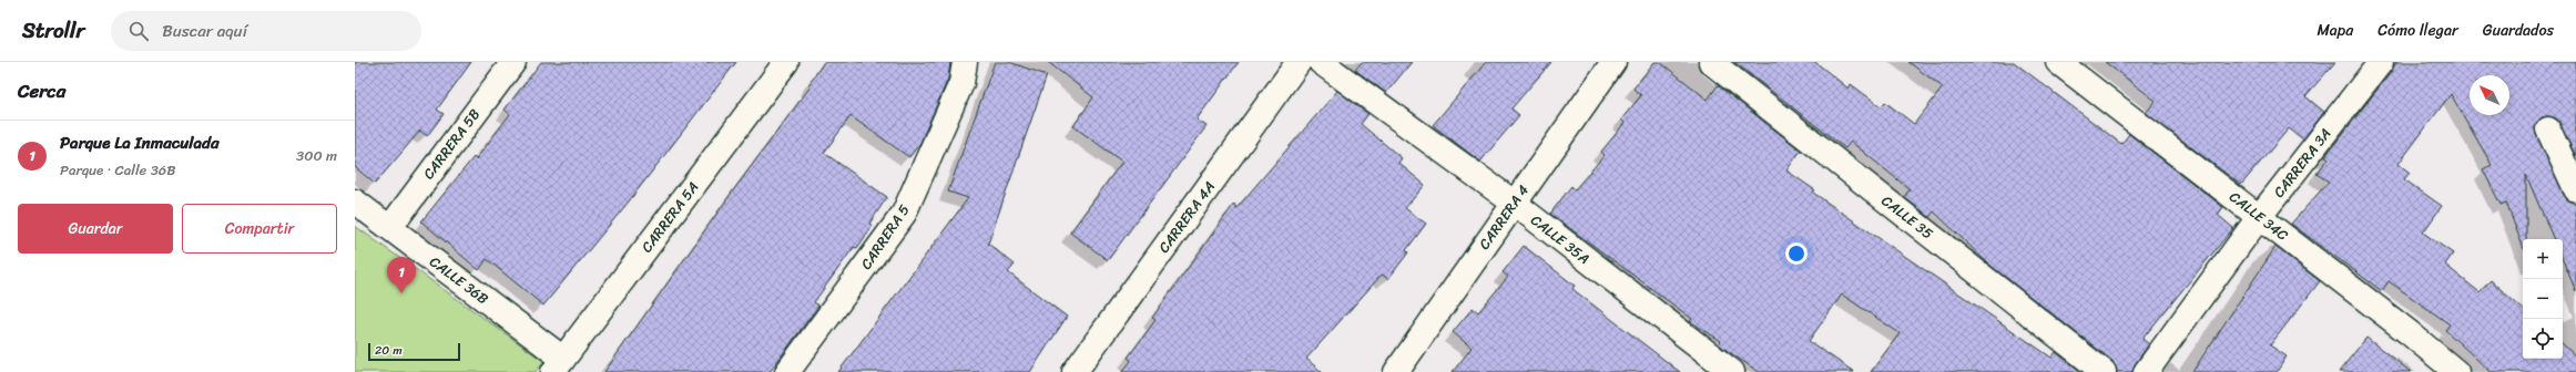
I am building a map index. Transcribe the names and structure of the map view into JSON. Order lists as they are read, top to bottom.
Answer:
{
  "streets": {
    "street": [
      "CARRERA 5B",
      "CARRERA 3A",
      "CALLE 34C",
      "CARRERA 5A",
      "CARRERA 4A",
      "CARRERA 4",
      "CALLE 35",
      "CARRERA 5",
      "CALLE 35A",
      "CALLE 36B"
    ]
  },
  "crossings": [
    ["CARRERA 5B", "CALLE 36B"],
    ["CARRERA 3A", "CALLE 34C"],
    ["CARRERA 5A", "CALLE 36B"],
    ["CARRERA 4", "CALLE 35A"]
  ],
  "scale_bar": "20 m",
  "north": "top left",
  "page": {
    "header": "Strollr",
    "search": "Buscar aquí",
    "nav": ["Mapa", "Cómo llegar", "Guardados"],
    "heading": "Cerca",
    "list": [
      {
        "mark": "1",
        "name": "Parque La Inmaculada",
        "note": "Parque · Calle 36B",
        "value": "300 m"
      }
    ],
    "buttons": ["Guardar", "Compartir"],
    "map_buttons": ["+", "−"],
    "pins": "1",
    "scale": "20 m"
  }
}
